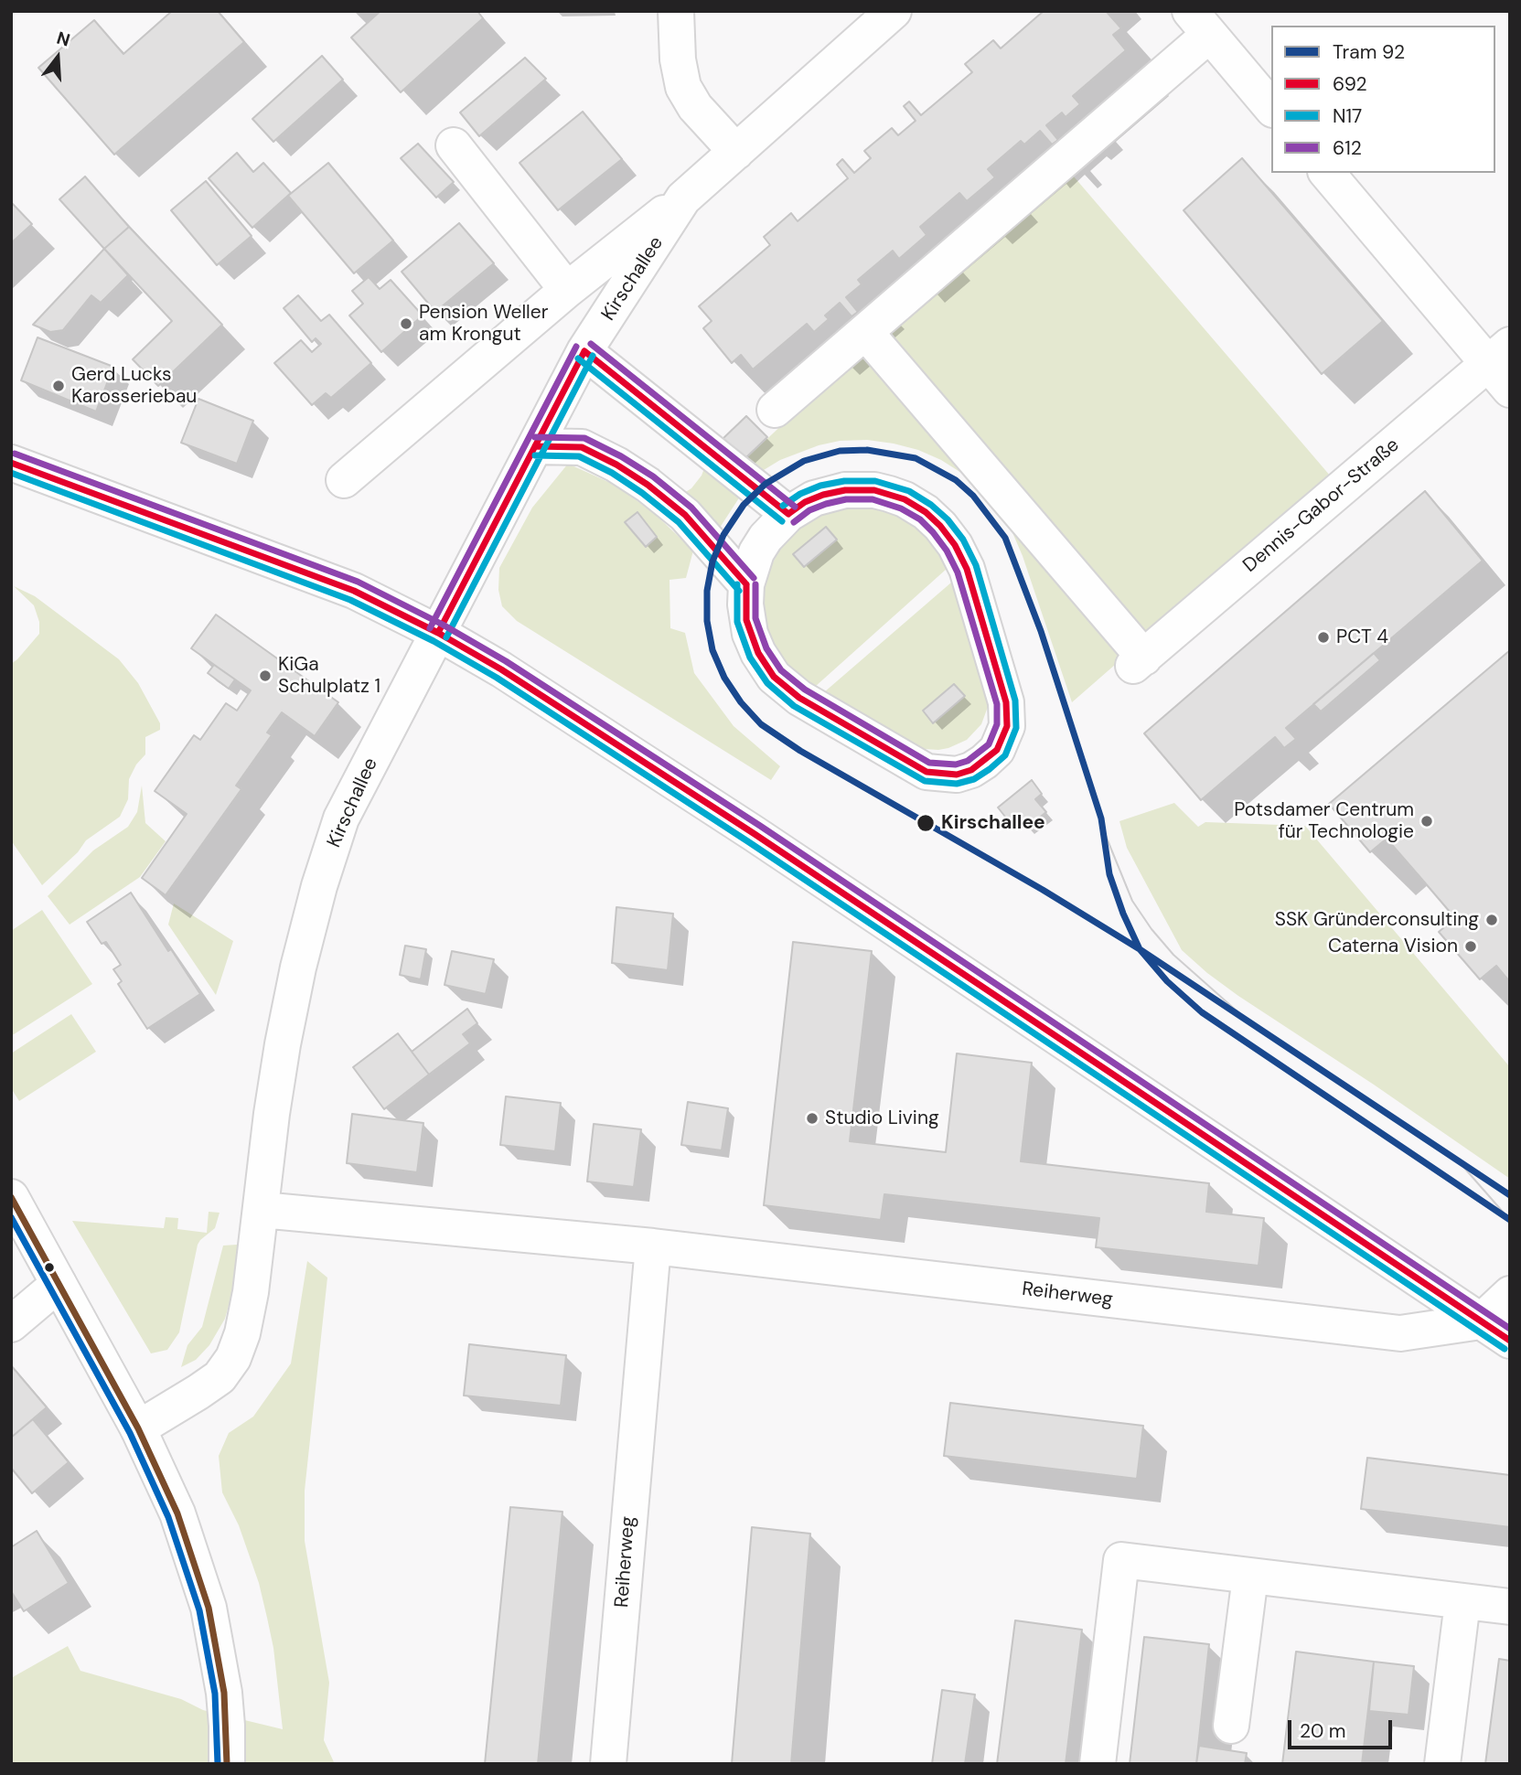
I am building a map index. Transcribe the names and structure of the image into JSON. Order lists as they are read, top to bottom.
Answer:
{
  "streets": {
    "street": ["Kirschallee", "Dennis-Gabor-Straße", "Reiherweg"]
  },
  "crossings": [
    ["Kirschallee", "Reiherweg"]
  ],
  "places": [
    "Pension Weller am Krongut",
    "Gerd Lucks Karosseriebau",
    "PCT 4",
    "KiGa Schulplatz 1",
    "Potsdamer Centrum für Technologie",
    "Kirschallee",
    "SSK Gründerconsulting",
    "Caterna Vision",
    "Studio Living"
  ],
  "lines": [
    "transit line 612",
    "transit line 692",
    "transit line N17",
    "tram line 92"
  ],
  "legend": [
    "Tram 92",
    "692",
    "N17",
    "612"
  ],
  "scale_bar": "20 m",
  "north": "top"
}
